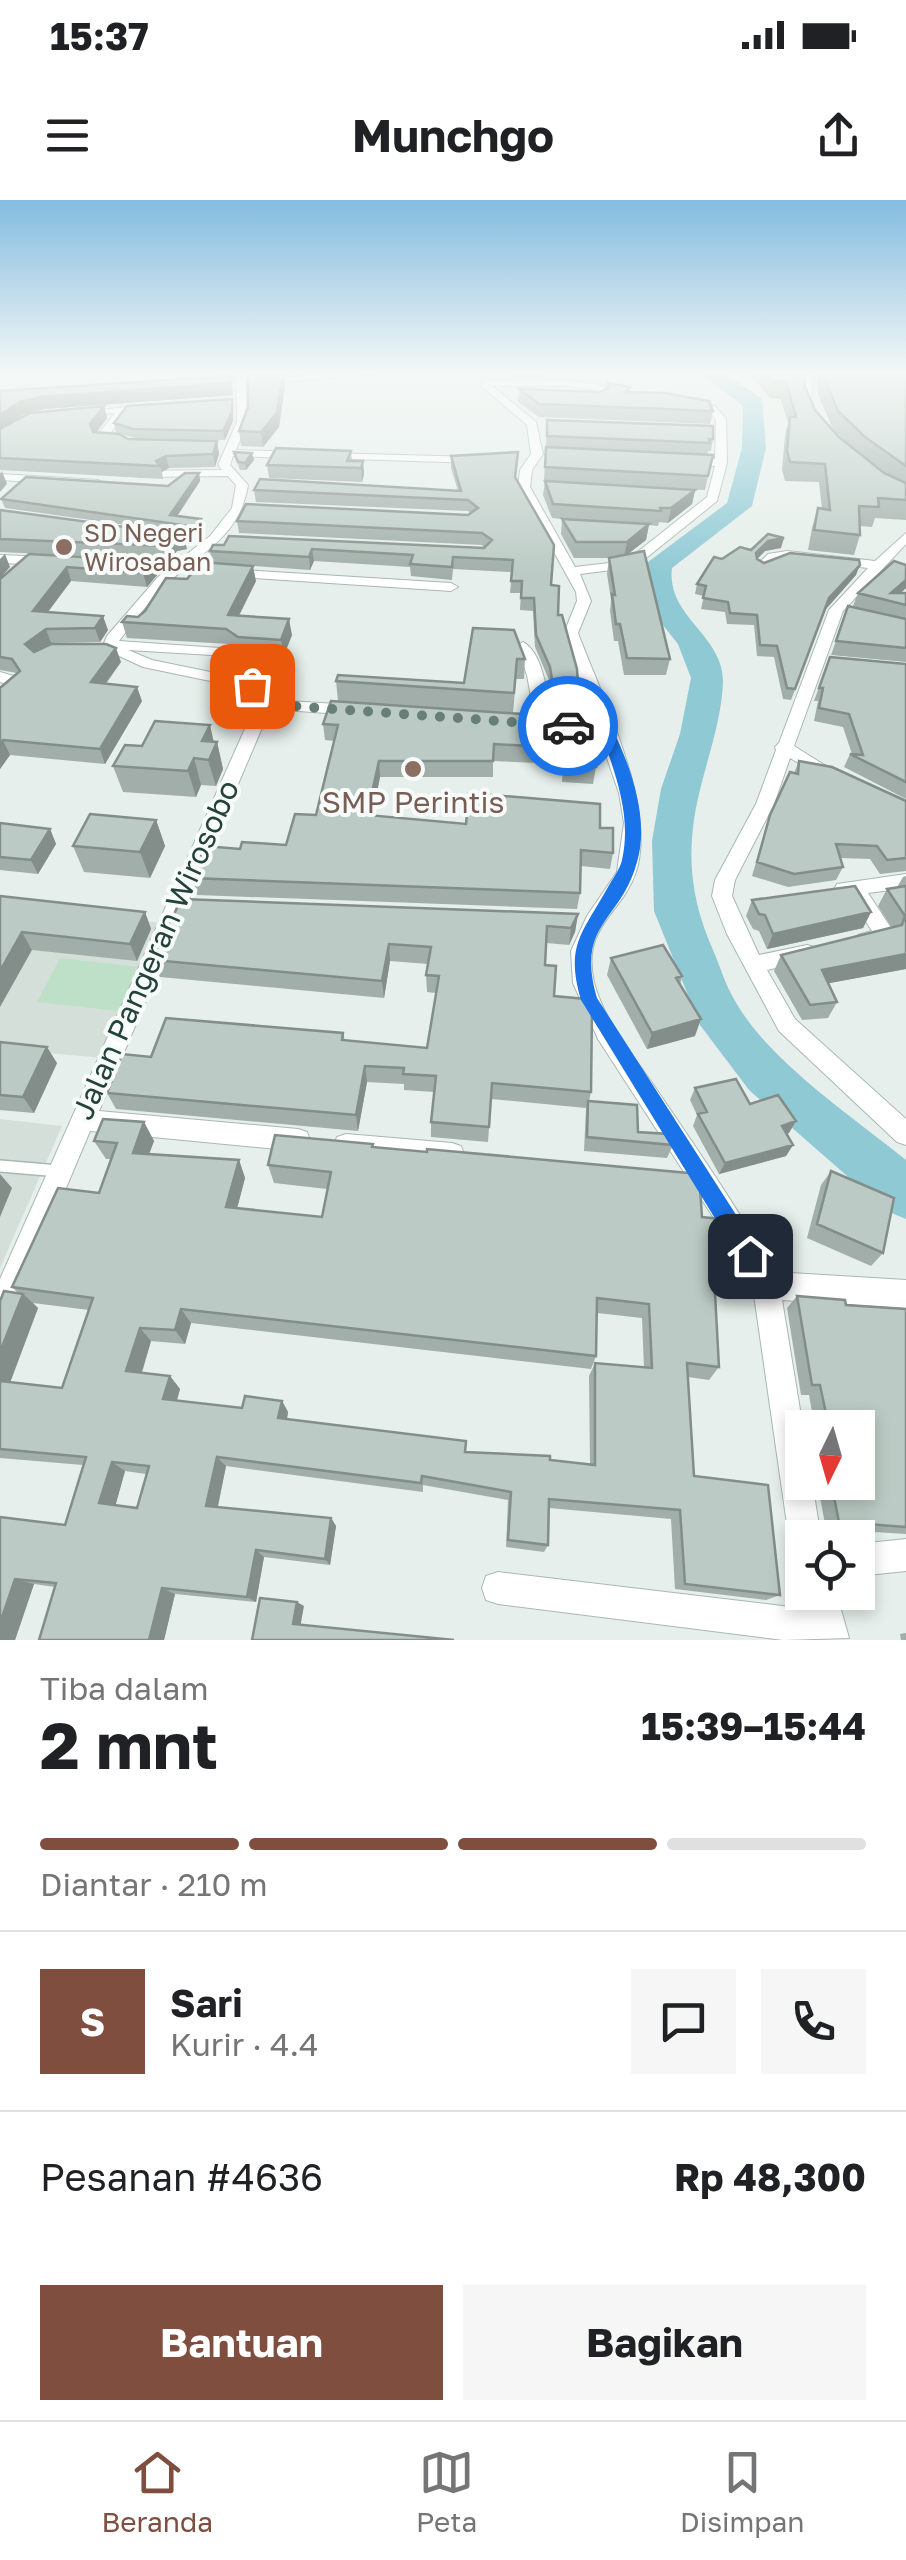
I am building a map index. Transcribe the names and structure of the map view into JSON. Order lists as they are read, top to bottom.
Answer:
{
  "streets": {
    "street": ["Jalan Pangeran Wirosobo"]
  },
  "places": ["SD Negeri Wirosaban", "SMP Perintis"],
  "north": "bottom",
  "page": {
    "status": "15:37",
    "header": "Munchgo",
    "heading": ["2 mnt", "Tiba dalam", "15:39–15:44"],
    "panel": [
      "Sari",
      "Kurir · 4.4",
      "Pesanan #4636",
      "Rp 48,300"
    ],
    "bar": "Diantar · 210 m",
    "round": "S",
    "buttons": ["Bantuan", "Bagikan"],
    "tabs": ["Beranda", "Peta", "Disimpan"]
  }
}
